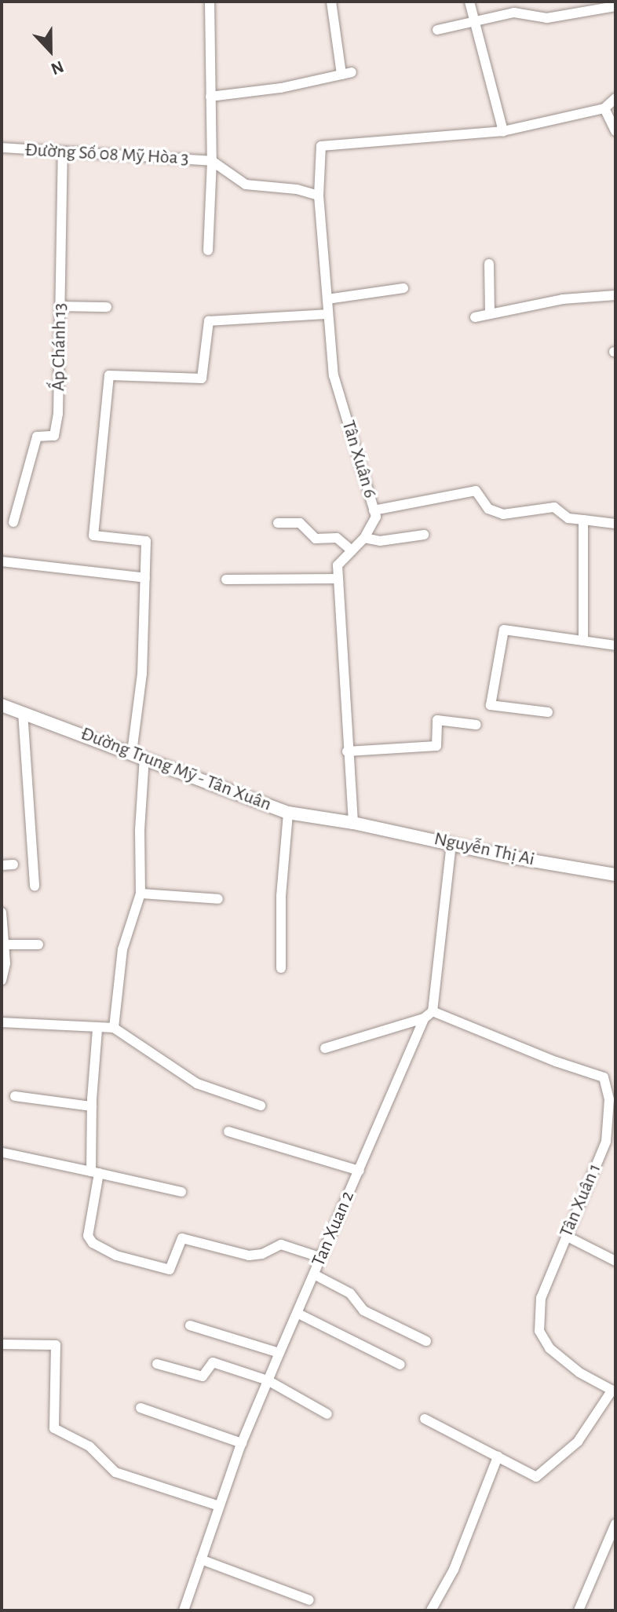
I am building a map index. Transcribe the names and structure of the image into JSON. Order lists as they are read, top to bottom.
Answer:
{
  "streets": {
    "street": [
      "Đường Số 08 Mỹ Hòa 3",
      "Ấp Chánh 13",
      "Tân Xuân 6",
      "Đường Trung Mỹ - Tân Xuân",
      "Nguyễn Thị Ai",
      "Tân Xuân 1",
      "Tan Xuan 2"
    ]
  },
  "crossings": [
    ["Đường Số 08 Mỹ Hòa 3", "Ấp Chánh 13"],
    ["Tân Xuân 6", "Đường Trung Mỹ - Tân Xuân"],
    ["Tân Xuân 6", "Nguyễn Thị Ai"],
    ["Đường Trung Mỹ - Tân Xuân", "Nguyễn Thị Ai"],
    ["Nguyễn Thị Ai", "Tan Xuan 2"]
  ],
  "north": "bottom"
}
